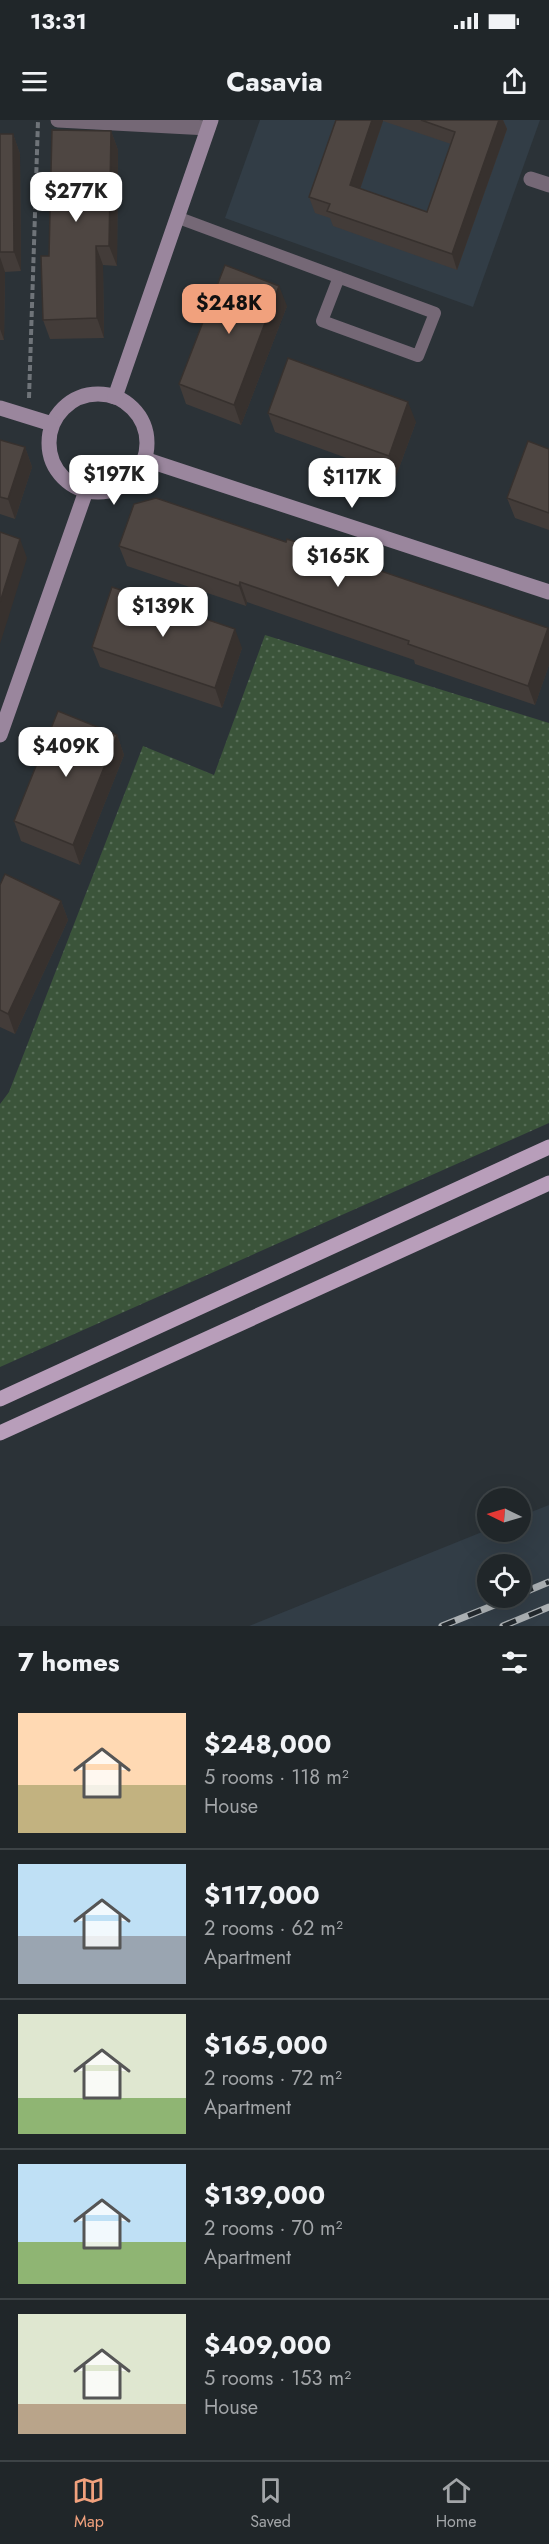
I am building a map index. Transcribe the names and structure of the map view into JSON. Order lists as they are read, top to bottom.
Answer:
{
  "north": "left",
  "page": {
    "status": "13:31",
    "header": "Casavia",
    "price": [
      "$277K",
      "$248K",
      "$197K",
      "$117K",
      "$165K",
      "$139K",
      "$409K"
    ],
    "heading": "7 homes",
    "list": [
      {
        "name": "$248,000",
        "note": "5 rooms · 118 m² · House"
      },
      {
        "name": "$117,000",
        "note": "2 rooms · 62 m² · Apartment"
      },
      {
        "name": "$165,000",
        "note": "2 rooms · 72 m² · Apartment"
      },
      {
        "name": "$139,000",
        "note": "2 rooms · 70 m² · Apartment"
      },
      {
        "name": "$409,000",
        "note": "5 rooms · 153 m² · House"
      }
    ],
    "tabs": ["Map", "Saved", "Home"]
  }
}
